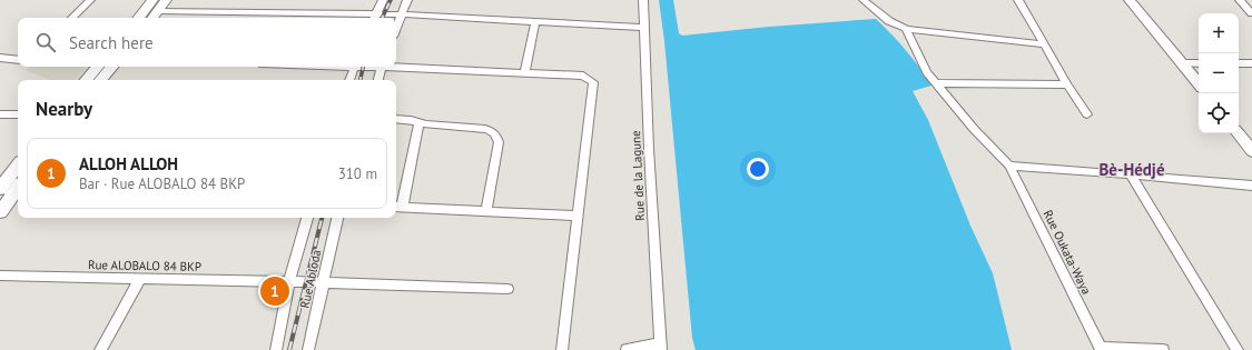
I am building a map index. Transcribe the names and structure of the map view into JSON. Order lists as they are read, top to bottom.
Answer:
{
  "streets": {
    "street": [
      "Rue de la Lagune",
      "Rue Oukata-Waya",
      "Rue ALOBALO 84 BKP",
      "Rue Abloda"
    ]
  },
  "crossings": [
    ["Rue ALOBALO 84 BKP", "Rue Abloda"]
  ],
  "districts": ["Bè-Hédjé"],
  "page": {
    "map_buttons": ["+", "−"],
    "search": "Search here",
    "heading": "Nearby",
    "list": [
      {
        "mark": "1",
        "name": "ALLOH ALLOH",
        "note": "Bar · Rue ALOBALO 84 BKP",
        "value": "310 m"
      }
    ],
    "pins": "1"
  }
}
